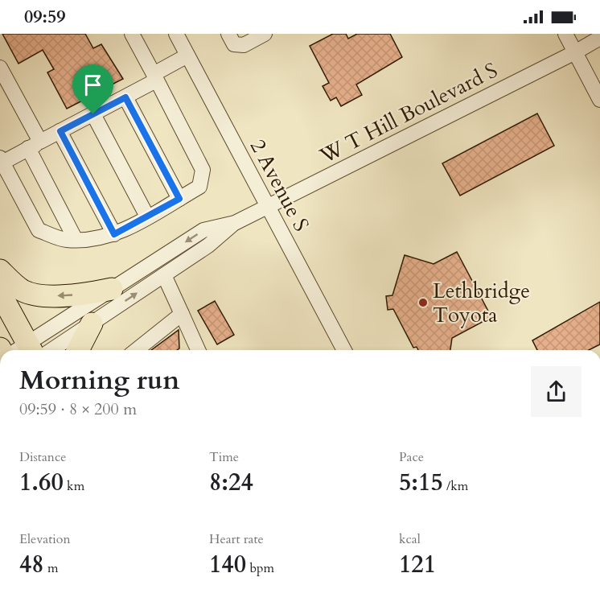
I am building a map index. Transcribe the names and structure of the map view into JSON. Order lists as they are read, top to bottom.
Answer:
{
  "streets": {
    "street": ["W T Hill Boulevard S", "2 Avenue S"]
  },
  "crossings": [
    ["W T Hill Boulevard S", "2 Avenue S"]
  ],
  "places": ["Lethbridge Toyota"],
  "page": {
    "status": "09:59",
    "heading": ["Morning run", "09:59 · 8 × 200 m"],
    "stats": [
      ["Distance", "1.60 km"],
      ["Time", "8:24"],
      ["Pace", "5:15 /km"],
      ["Elevation", "48 m"],
      ["Heart rate", "140 bpm"],
      ["kcal", "121"]
    ]
  }
}
